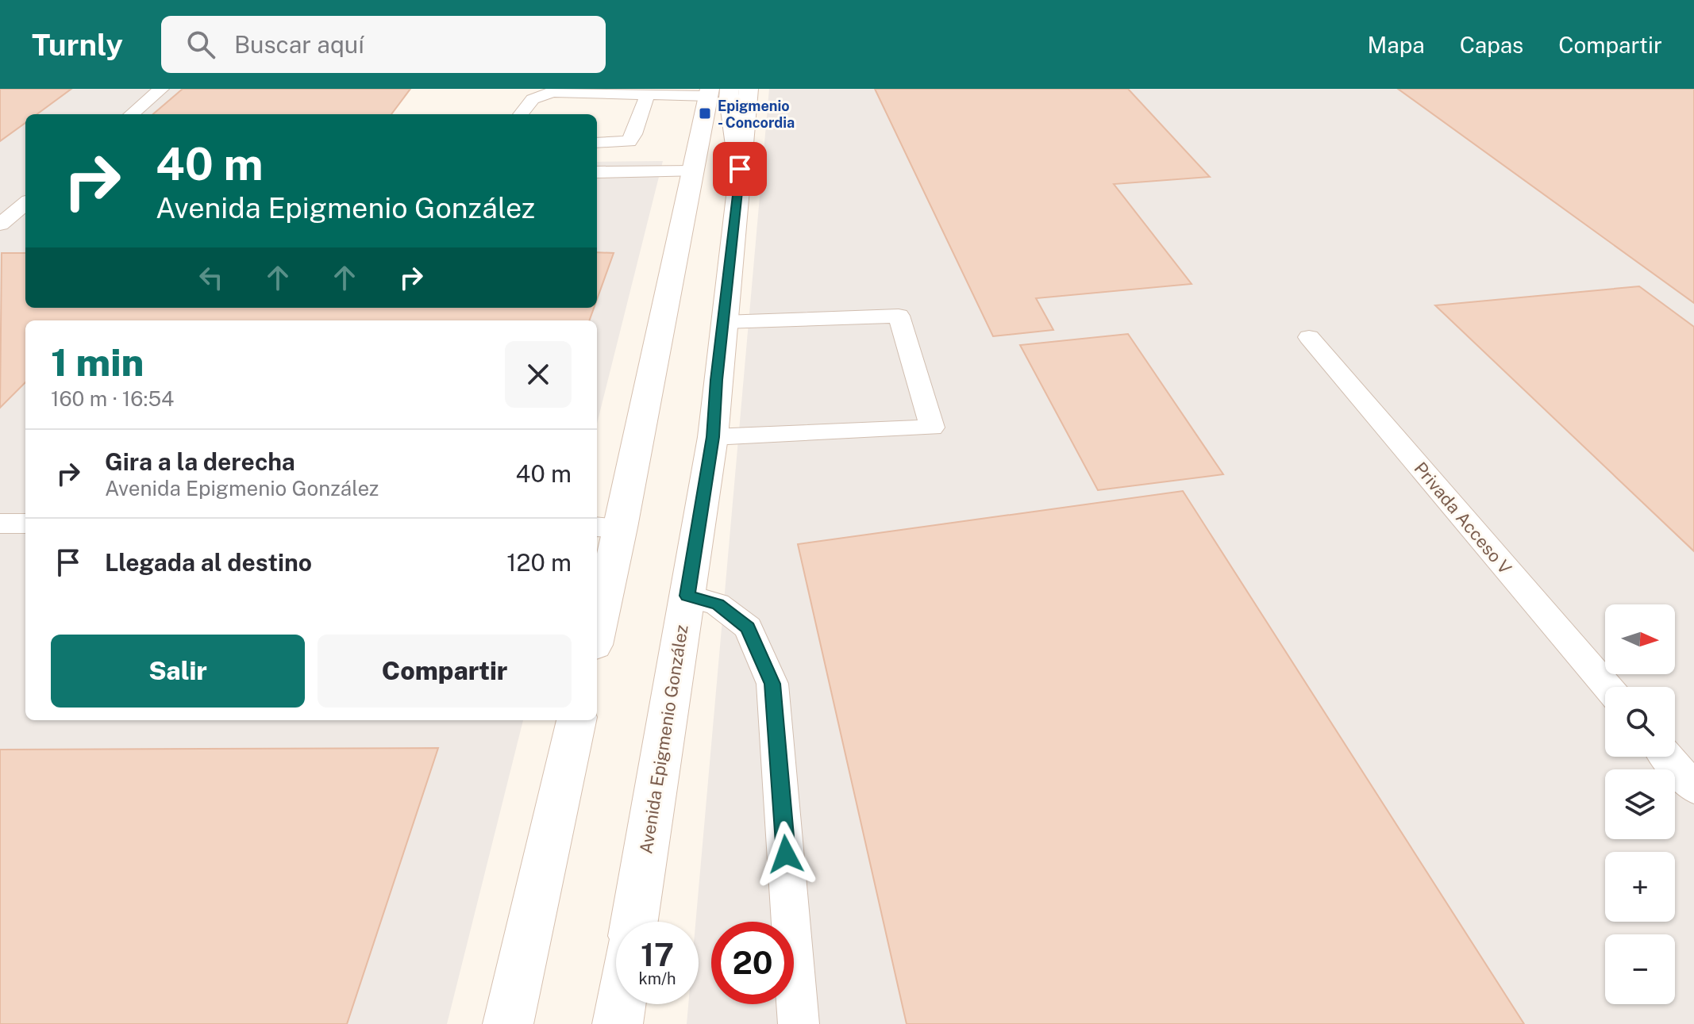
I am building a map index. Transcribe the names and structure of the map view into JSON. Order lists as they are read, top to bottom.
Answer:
{
  "streets": {
    "main road": ["Avenida Epigmenio González"],
    "lane": ["Privada Acceso V"]
  },
  "places": {
    "transit": ["Epigmenio - Concordia"]
  },
  "north": "right",
  "page": {
    "header": "Turnly",
    "search": "Buscar aquí",
    "nav": ["Mapa", "Capas", "Compartir"],
    "turn": ["40 m", "Avenida Epigmenio González"],
    "heading": ["1 min", "160 m · 16:54"],
    "list": [
      {
        "name": "Gira a la derecha",
        "note": "Avenida Epigmenio González",
        "value": "40 m"
      },
      {
        "name": "Llegada al destino",
        "value": "120 m"
      }
    ],
    "map_buttons": ["+", "−"],
    "buttons": ["Salir", "Compartir"],
    "speed": "17 km/h",
    "limit": "20"
  }
}
